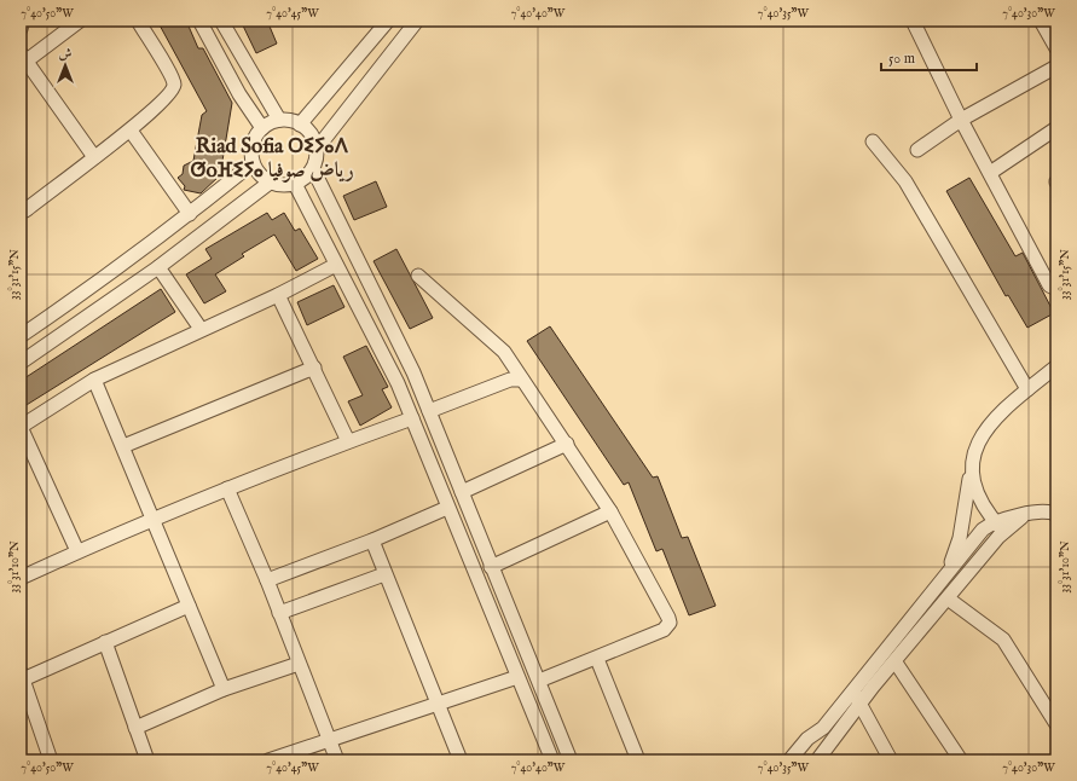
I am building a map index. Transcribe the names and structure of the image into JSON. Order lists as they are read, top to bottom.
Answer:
{
  "districts": ["Riad Sofia ⵔⵉⵢⴰⴷ ⵚoⴼⵉⵢⴰ رياض صوفيا"],
  "scale_bar": "50 m",
  "north": "top",
  "coordinates": [
    "7°40'50\"W",
    "7°40'45\"W",
    "7°40'40\"W",
    "7°40'35\"W",
    "7°40'30\"W",
    "33°31'15\"N",
    "33°31'10\"N"
  ]
}
